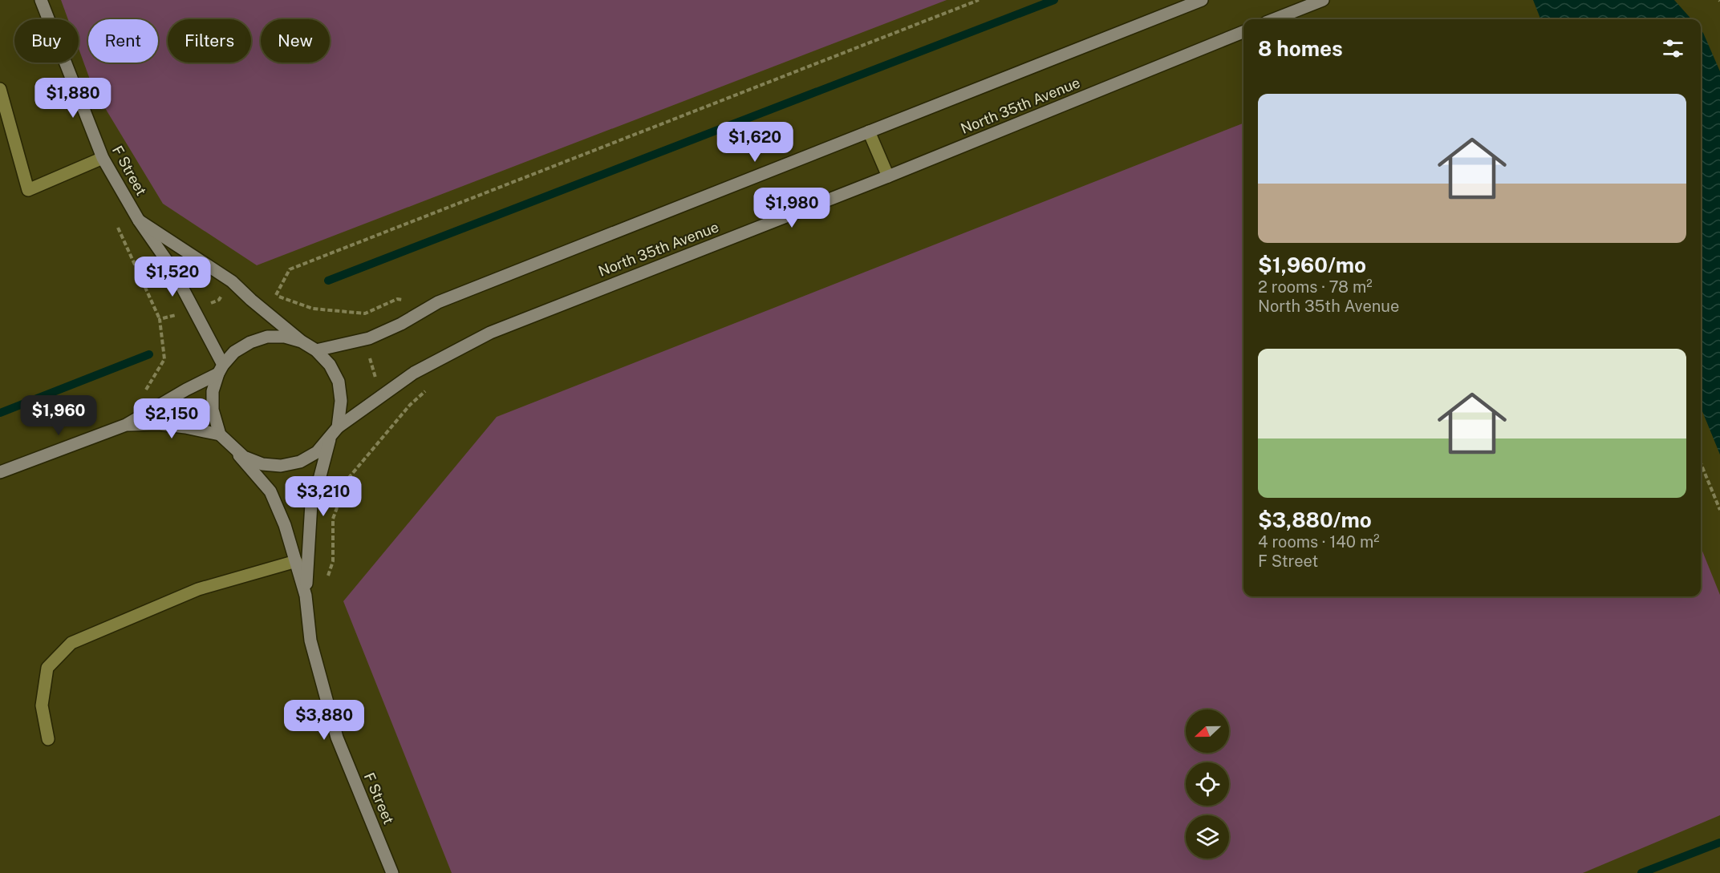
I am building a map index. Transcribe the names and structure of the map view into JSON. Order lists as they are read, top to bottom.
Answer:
{
  "streets": {
    "street": ["North 35th Avenue", "F Street"]
  },
  "crossings": [
    ["North 35th Avenue", "F Street"]
  ],
  "north": "left",
  "page": {
    "chip": [
      "Buy",
      "Rent",
      "Filters",
      "New"
    ],
    "heading": "8 homes",
    "list": [
      {
        "name": "$1,960/mo",
        "note": "2 rooms · 78 m² · North 35th Avenue"
      },
      {
        "name": "$3,880/mo",
        "note": "4 rooms · 140 m² · F Street"
      }
    ],
    "price": [
      "$1,880",
      "$1,620",
      "$1,980",
      "$1,520",
      "$1,960",
      "$2,150",
      "$3,210",
      "$3,880"
    ]
  }
}
